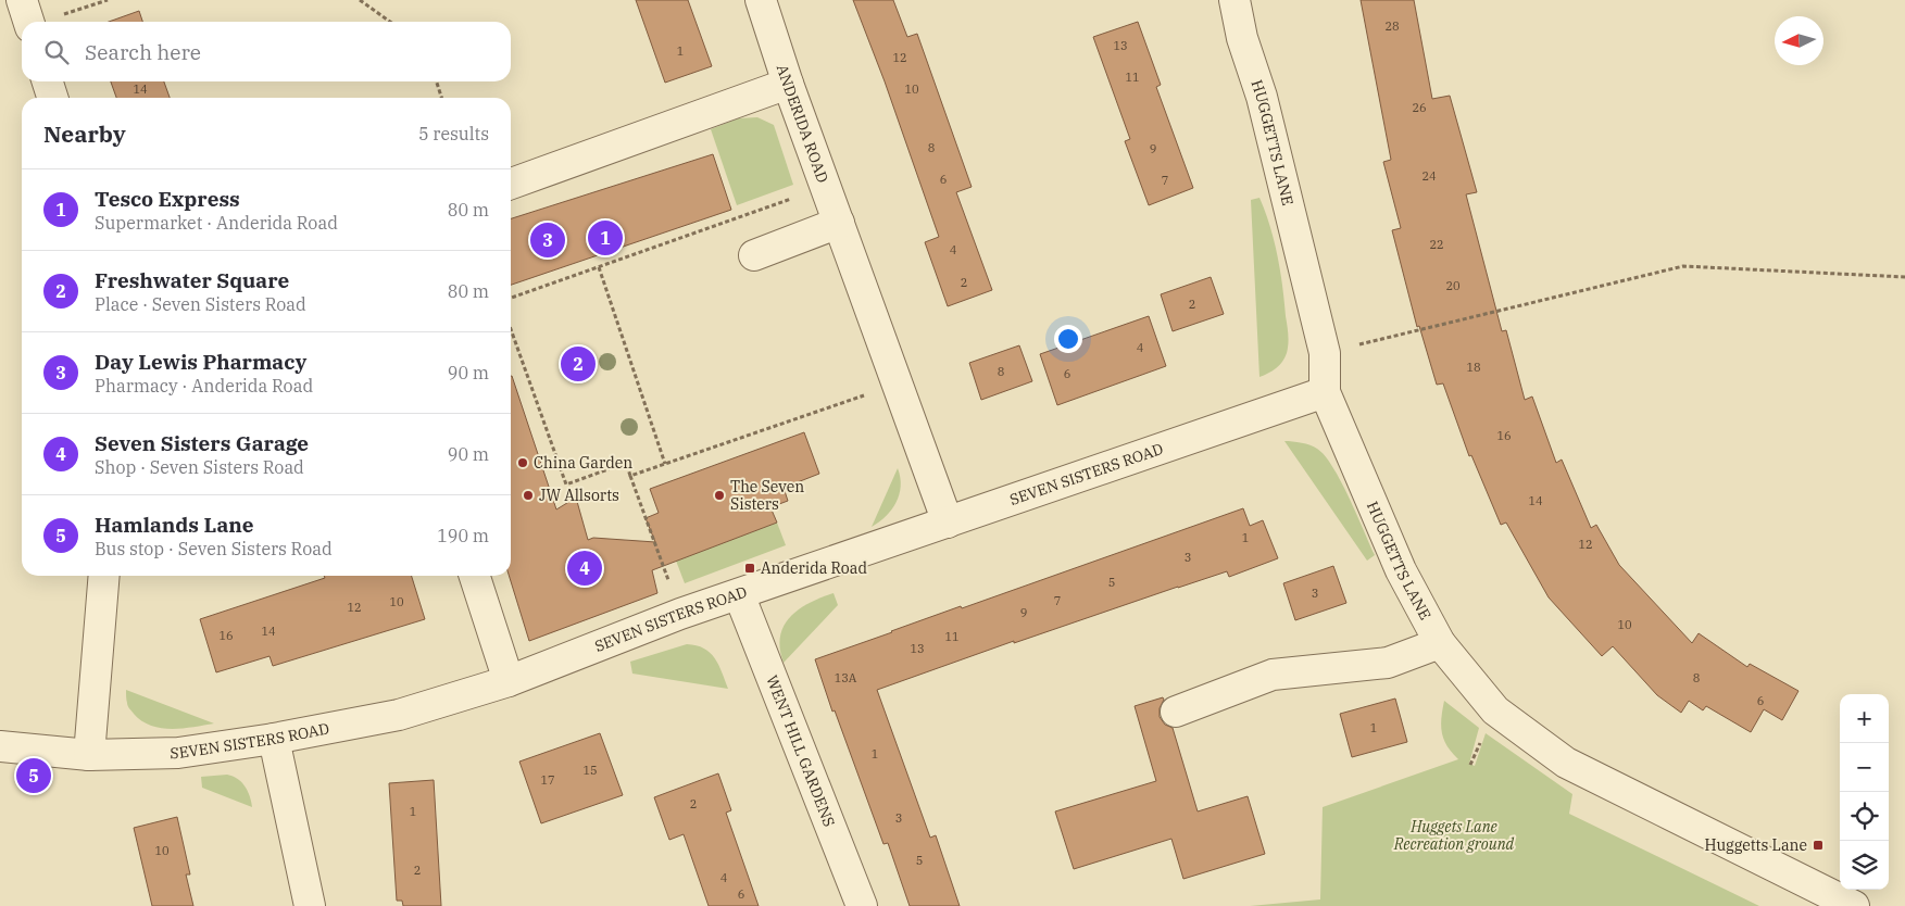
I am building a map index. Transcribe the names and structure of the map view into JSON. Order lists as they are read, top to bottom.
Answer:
{
  "streets": {
    "street": [
      "ANDERIDA ROAD",
      "HUGGETTS LANE",
      "SEVEN SISTERS ROAD",
      "WENT HILL GARDENS"
    ]
  },
  "crossings": [
    ["ANDERIDA ROAD", "SEVEN SISTERS ROAD"],
    ["HUGGETTS LANE", "SEVEN SISTERS ROAD"],
    ["SEVEN SISTERS ROAD", "WENT HILL GARDENS"]
  ],
  "parks": ["Huggets Lane Recreation ground"],
  "places": {
    "other": ["China Garden", "JW Allsorts", "The Seven Sisters"],
    "transit": ["Anderida Road", "Huggetts Lane"]
  },
  "house_numbers": [
    "28",
    "13",
    "1",
    "12",
    "11",
    "14",
    "10",
    "26",
    "8",
    "9",
    "24",
    "6",
    "7",
    "22",
    "4",
    "2",
    "20",
    "2",
    "4",
    "18",
    "8",
    "6",
    "16",
    "14",
    "1",
    "12",
    "3",
    "5",
    "3",
    "7",
    "10",
    "12",
    "9",
    "10",
    "14",
    "16",
    "11",
    "13",
    "13A",
    "8",
    "6",
    "1",
    "1",
    "15",
    "17",
    "2",
    "1",
    "3",
    "10",
    "5",
    "2",
    "4",
    "6"
  ],
  "north": "left",
  "page": {
    "search": "Search here",
    "heading": ["Nearby", "5 results"],
    "list": [
      {
        "mark": "1",
        "name": "Tesco Express",
        "note": "Supermarket · Anderida Road",
        "value": "80 m"
      },
      {
        "mark": "2",
        "name": "Freshwater Square",
        "note": "Place · Seven Sisters Road",
        "value": "80 m"
      },
      {
        "mark": "3",
        "name": "Day Lewis Pharmacy",
        "note": "Pharmacy · Anderida Road",
        "value": "90 m"
      },
      {
        "mark": "4",
        "name": "Seven Sisters Garage",
        "note": "Shop · Seven Sisters Road",
        "value": "90 m"
      },
      {
        "mark": "5",
        "name": "Hamlands Lane",
        "note": "Bus stop · Seven Sisters Road",
        "value": "190 m"
      }
    ],
    "pins": [
      "1",
      "3",
      "2",
      "4",
      "5"
    ],
    "map_buttons": ["+", "−"]
  }
}
